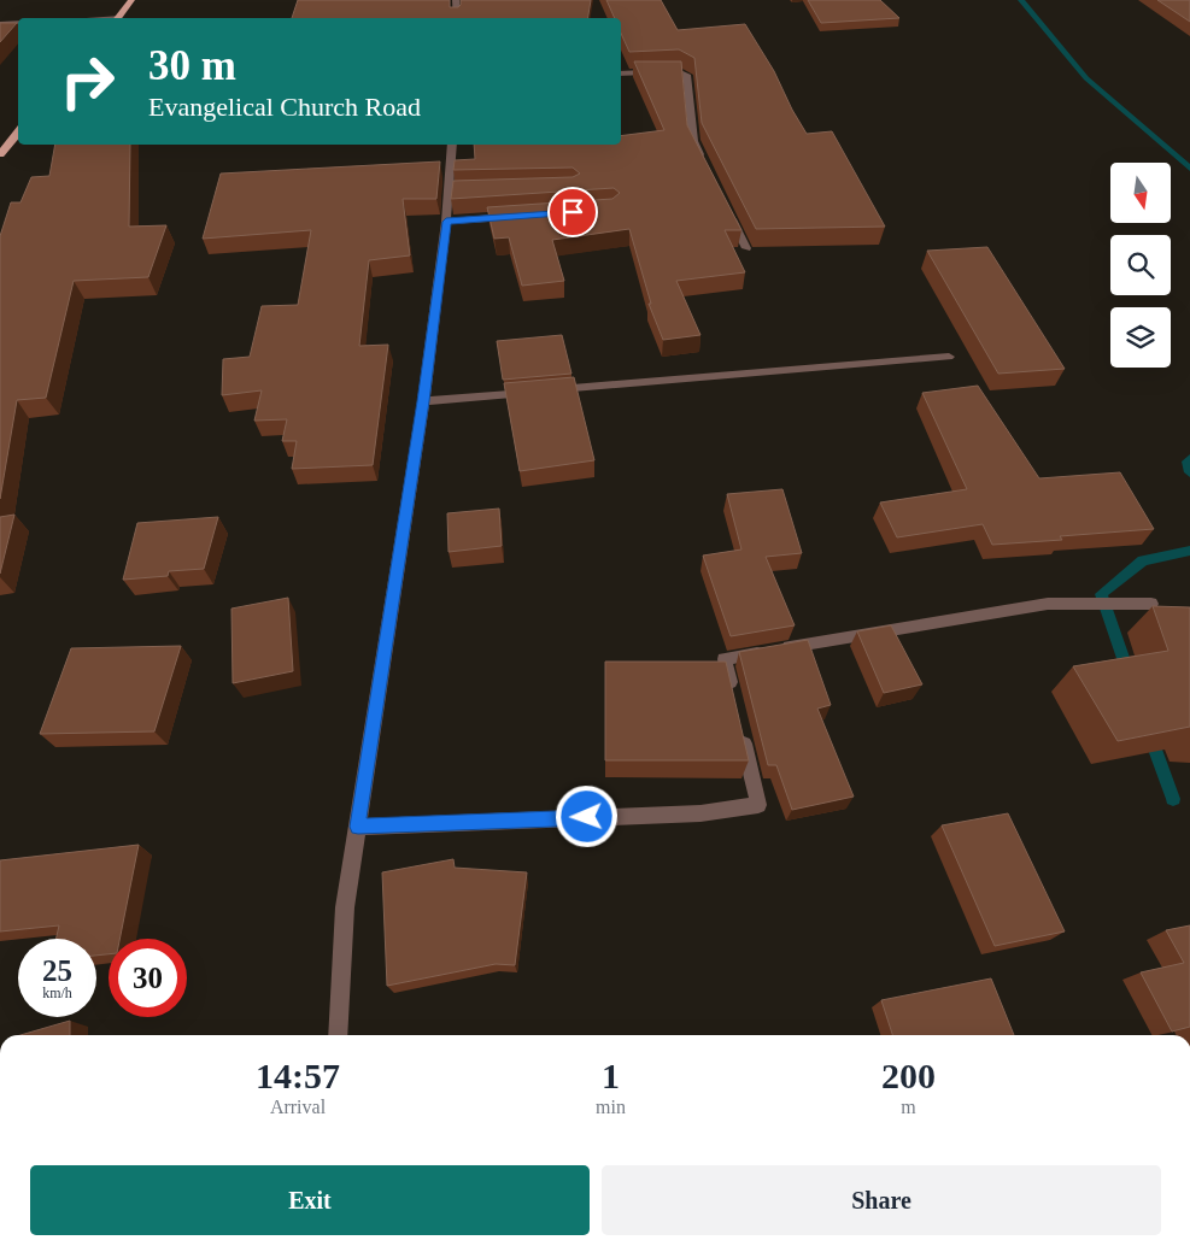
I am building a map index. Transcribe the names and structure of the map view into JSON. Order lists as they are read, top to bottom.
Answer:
{
  "north": "bottom",
  "page": {
    "turn": ["30 m", "Evangelical Church Road"],
    "speed": "25 km/h",
    "limit": "30",
    "eta": [
      "14:57",
      "Arrival",
      "1",
      "min",
      "200",
      "m"
    ],
    "buttons": ["Exit", "Share"]
  }
}
